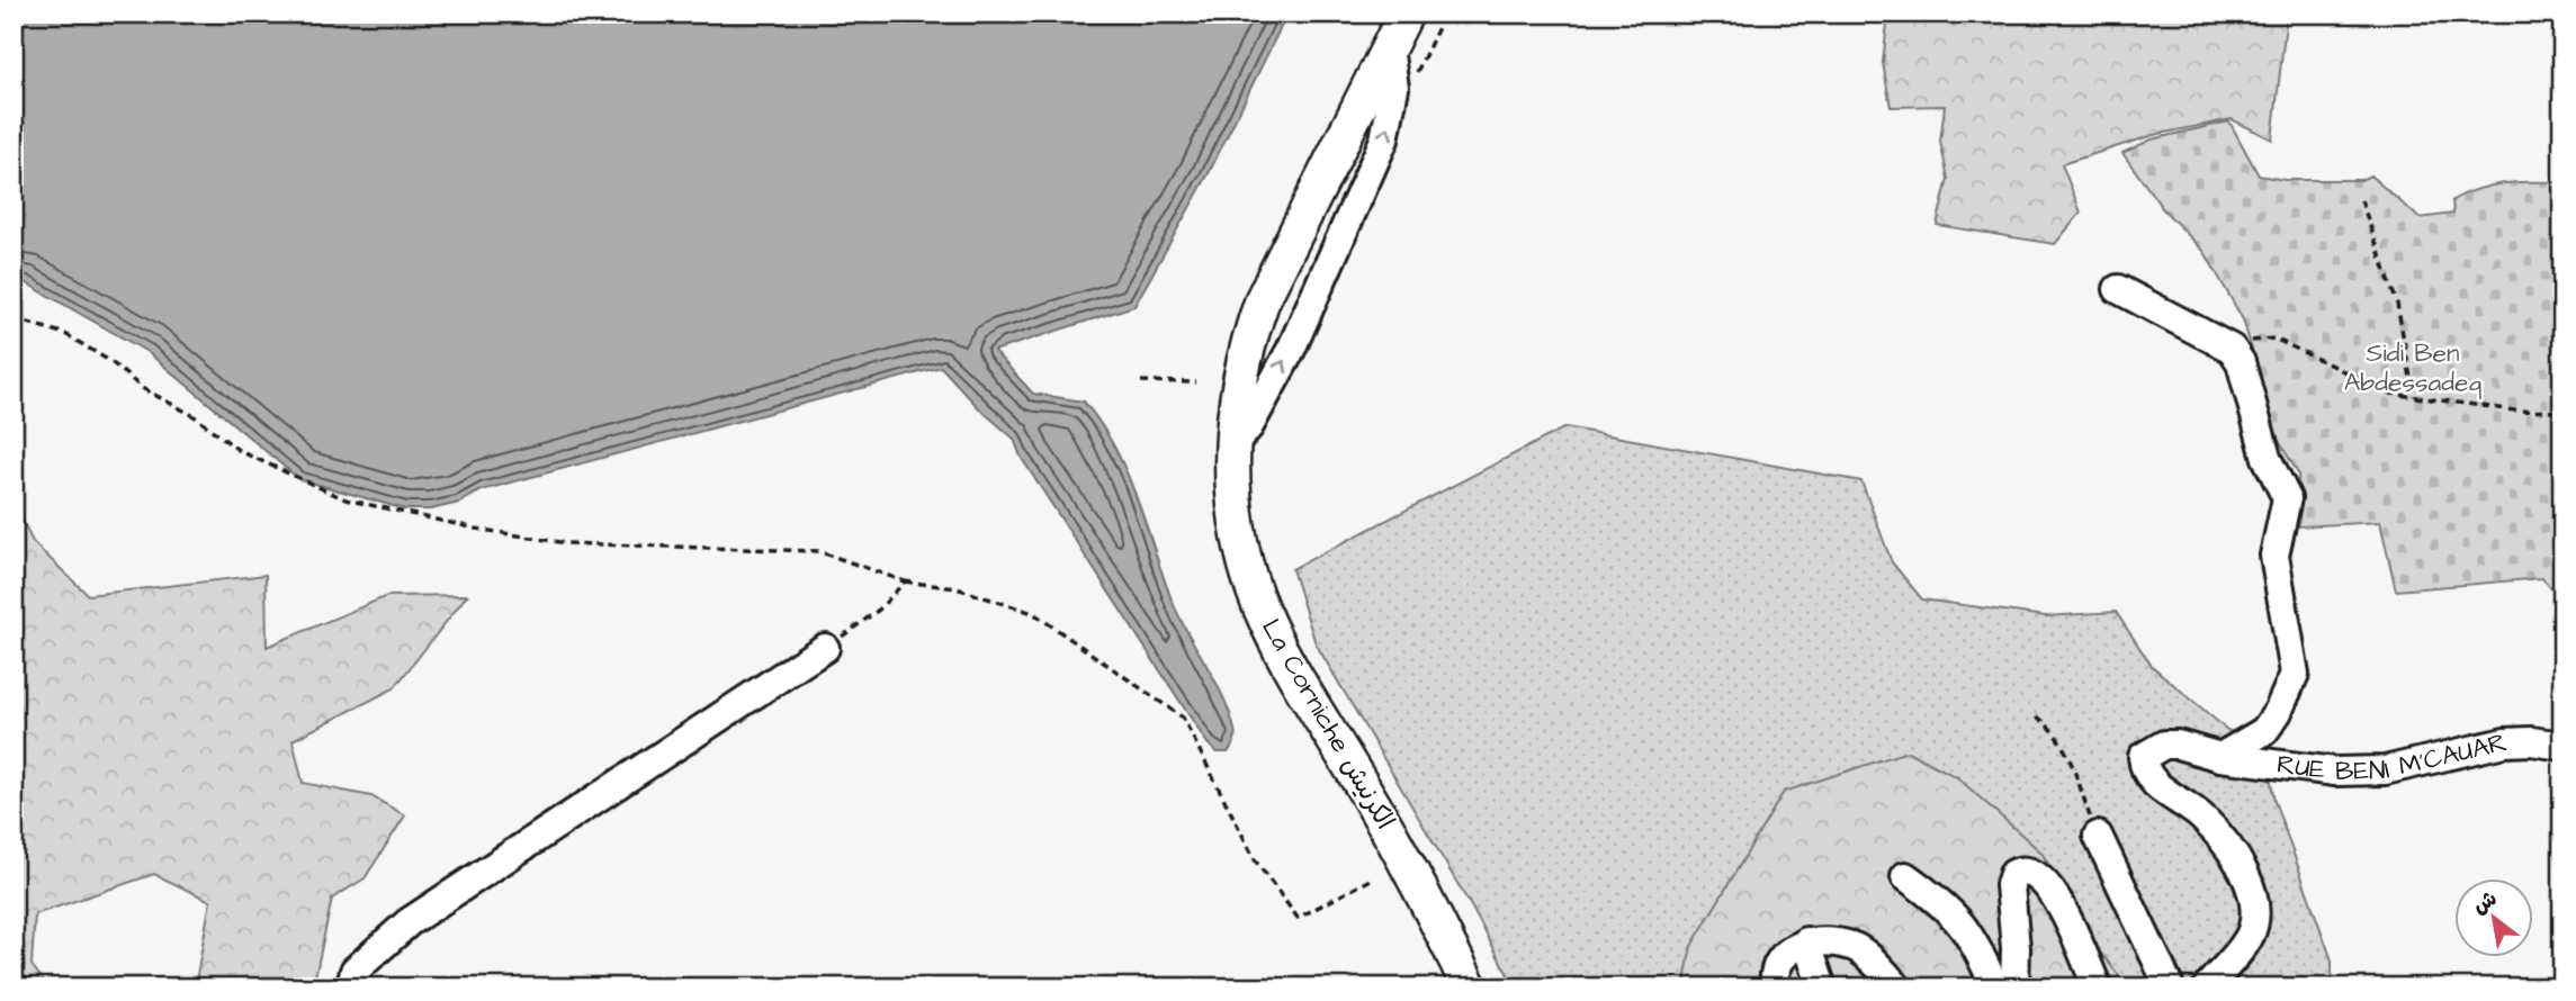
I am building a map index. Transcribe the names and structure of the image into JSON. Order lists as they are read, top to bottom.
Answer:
{
  "streets": {
    "main road": ["La Corniche الكرنيش"],
    "street": ["RUE BENI M'CAUAR"]
  },
  "parks": ["Sidi Ben Abdessadeq"],
  "north": "top left"
}
